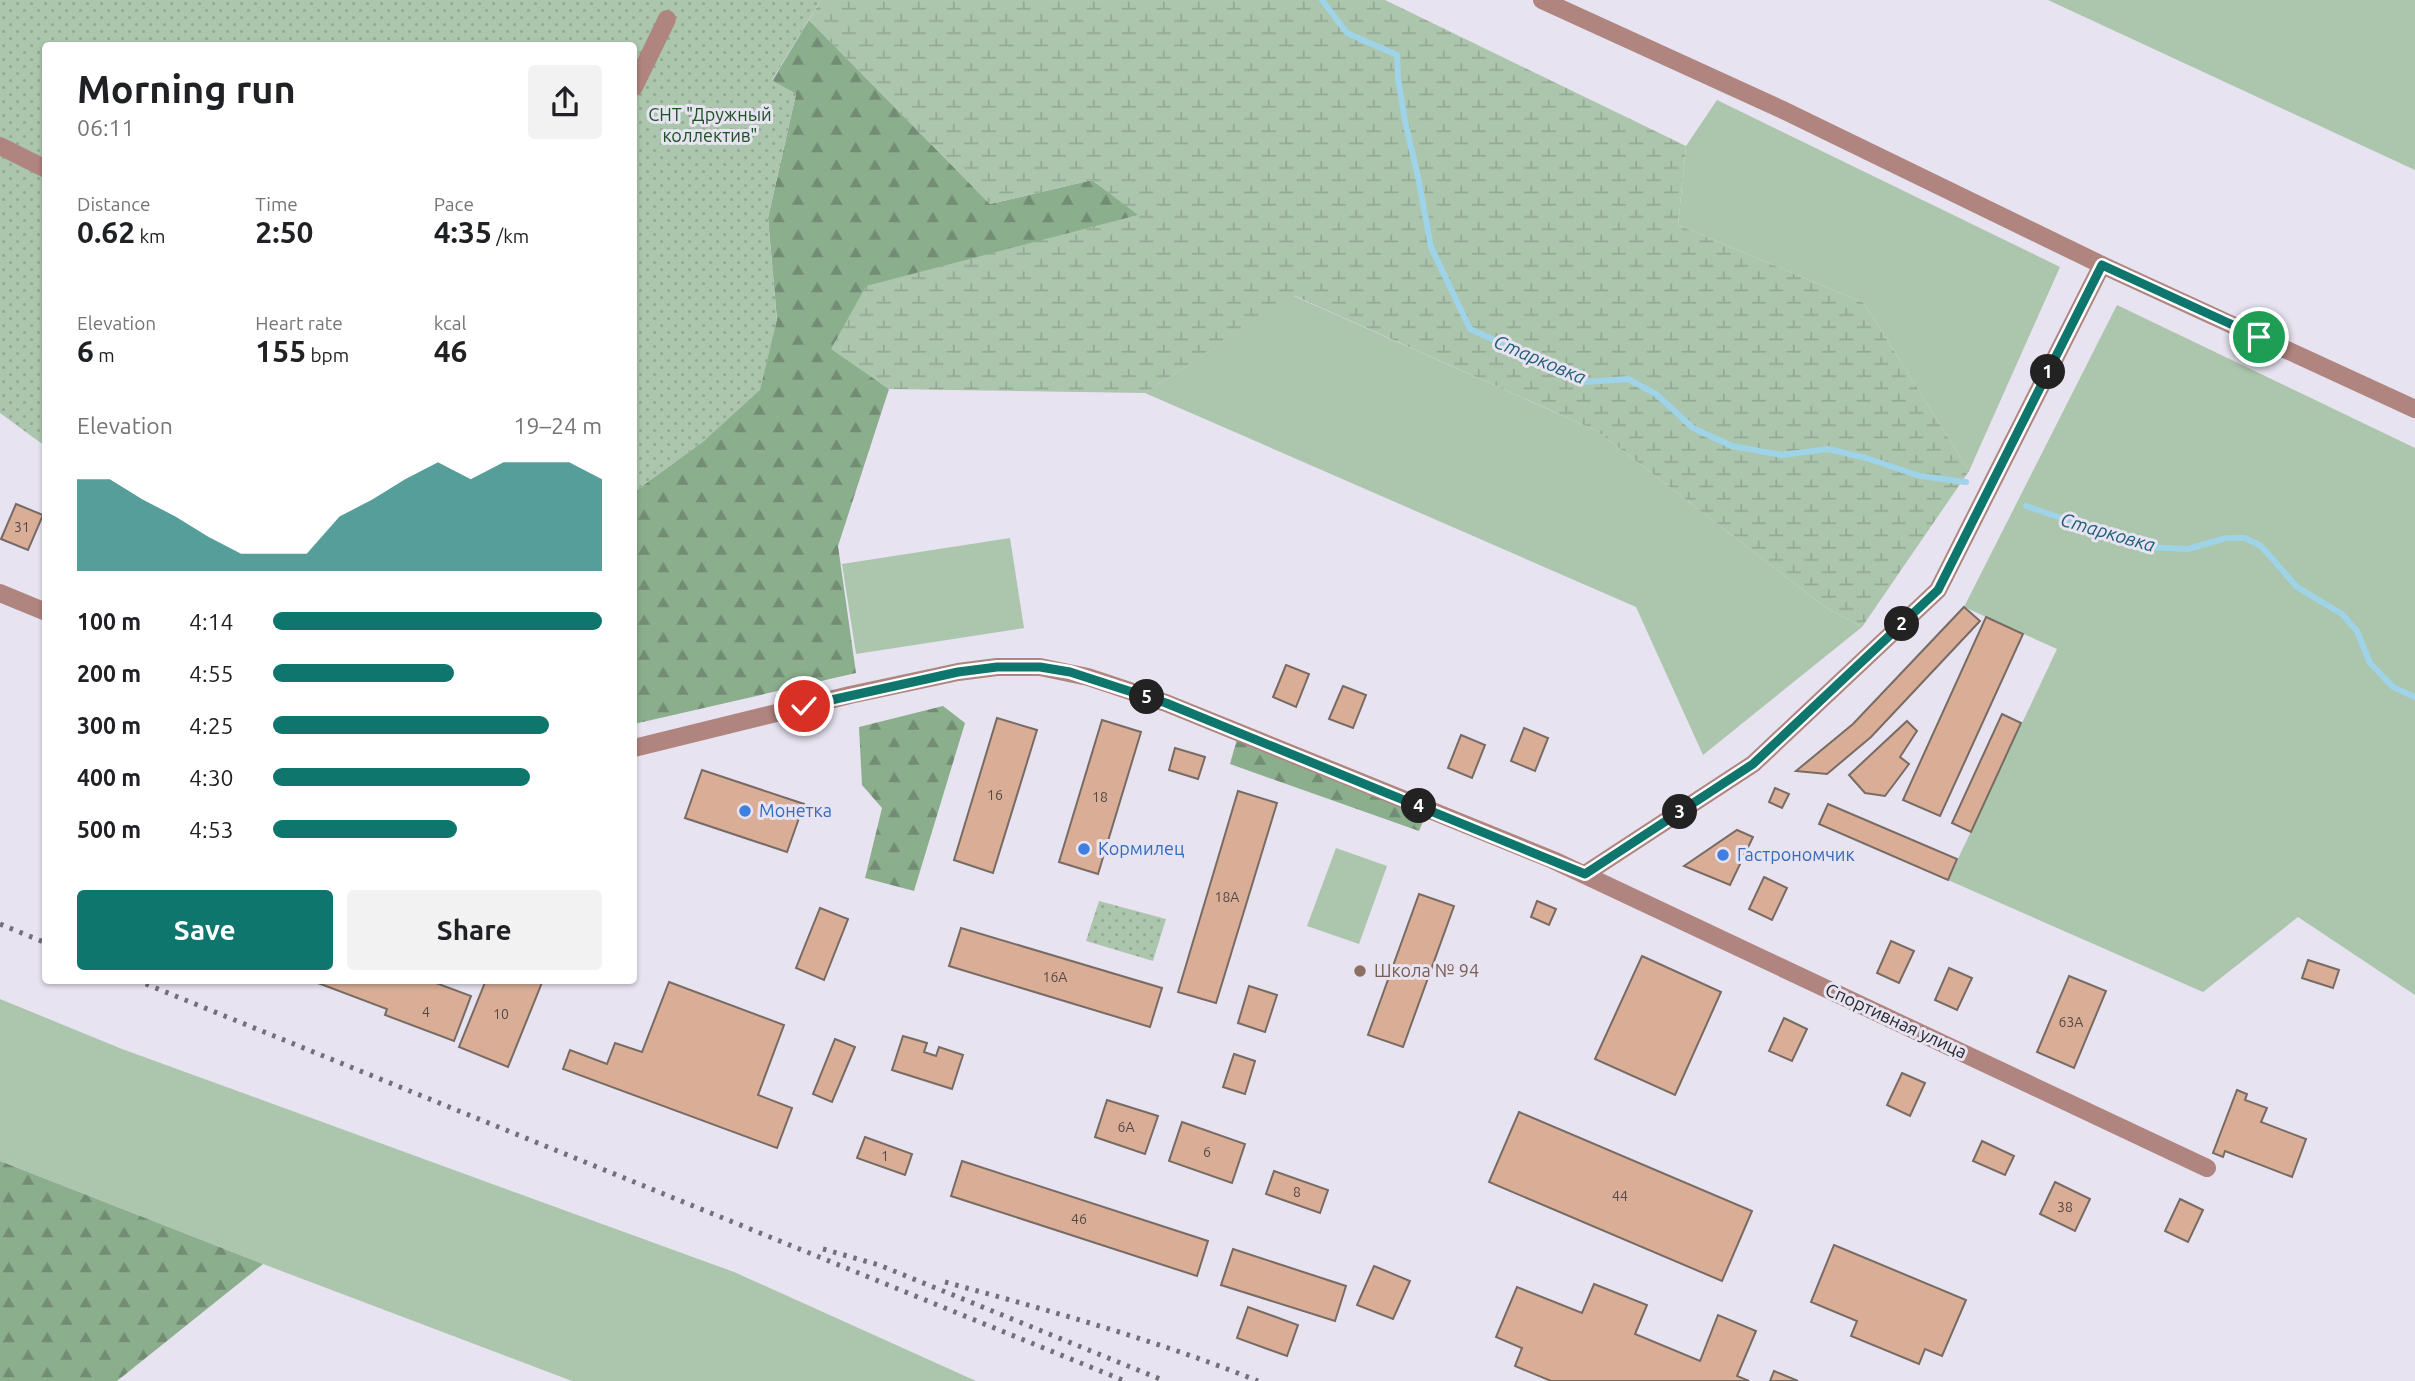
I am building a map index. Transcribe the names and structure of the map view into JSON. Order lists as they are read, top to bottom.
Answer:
{
  "streets": {
    "street": ["Спортивная улица"]
  },
  "water": ["Старковка"],
  "parks": ["СНТ \"Дружный коллектив\""],
  "places": [
    "Монетка",
    "Кормилец",
    "Гастрономчик",
    "Школа № 94"
  ],
  "house_numbers": [
    "31",
    "16",
    "18",
    "18А",
    "16А",
    "4",
    "10",
    "63А",
    "6А",
    "6",
    "1",
    "8",
    "44",
    "38",
    "46"
  ],
  "page": {
    "heading": ["Morning run", "06:11"],
    "stats": [
      ["Distance", "0.62 km"],
      ["Time", "2:50"],
      ["Pace", "4:35 /km"],
      ["Elevation", "6 m"],
      ["Heart rate", "155 bpm"],
      ["kcal", "46"]
    ],
    "pins": [
      "1",
      "2",
      "5",
      "4",
      "3"
    ],
    "chart": ["Elevation", "19–24 m"],
    "list": [
      {
        "name": "100 m",
        "note": "4:14"
      },
      {
        "name": "200 m",
        "note": "4:55"
      },
      {
        "name": "300 m",
        "note": "4:25"
      },
      {
        "name": "400 m",
        "note": "4:30"
      },
      {
        "name": "500 m",
        "note": "4:53"
      }
    ],
    "buttons": ["Save", "Share"]
  }
}
